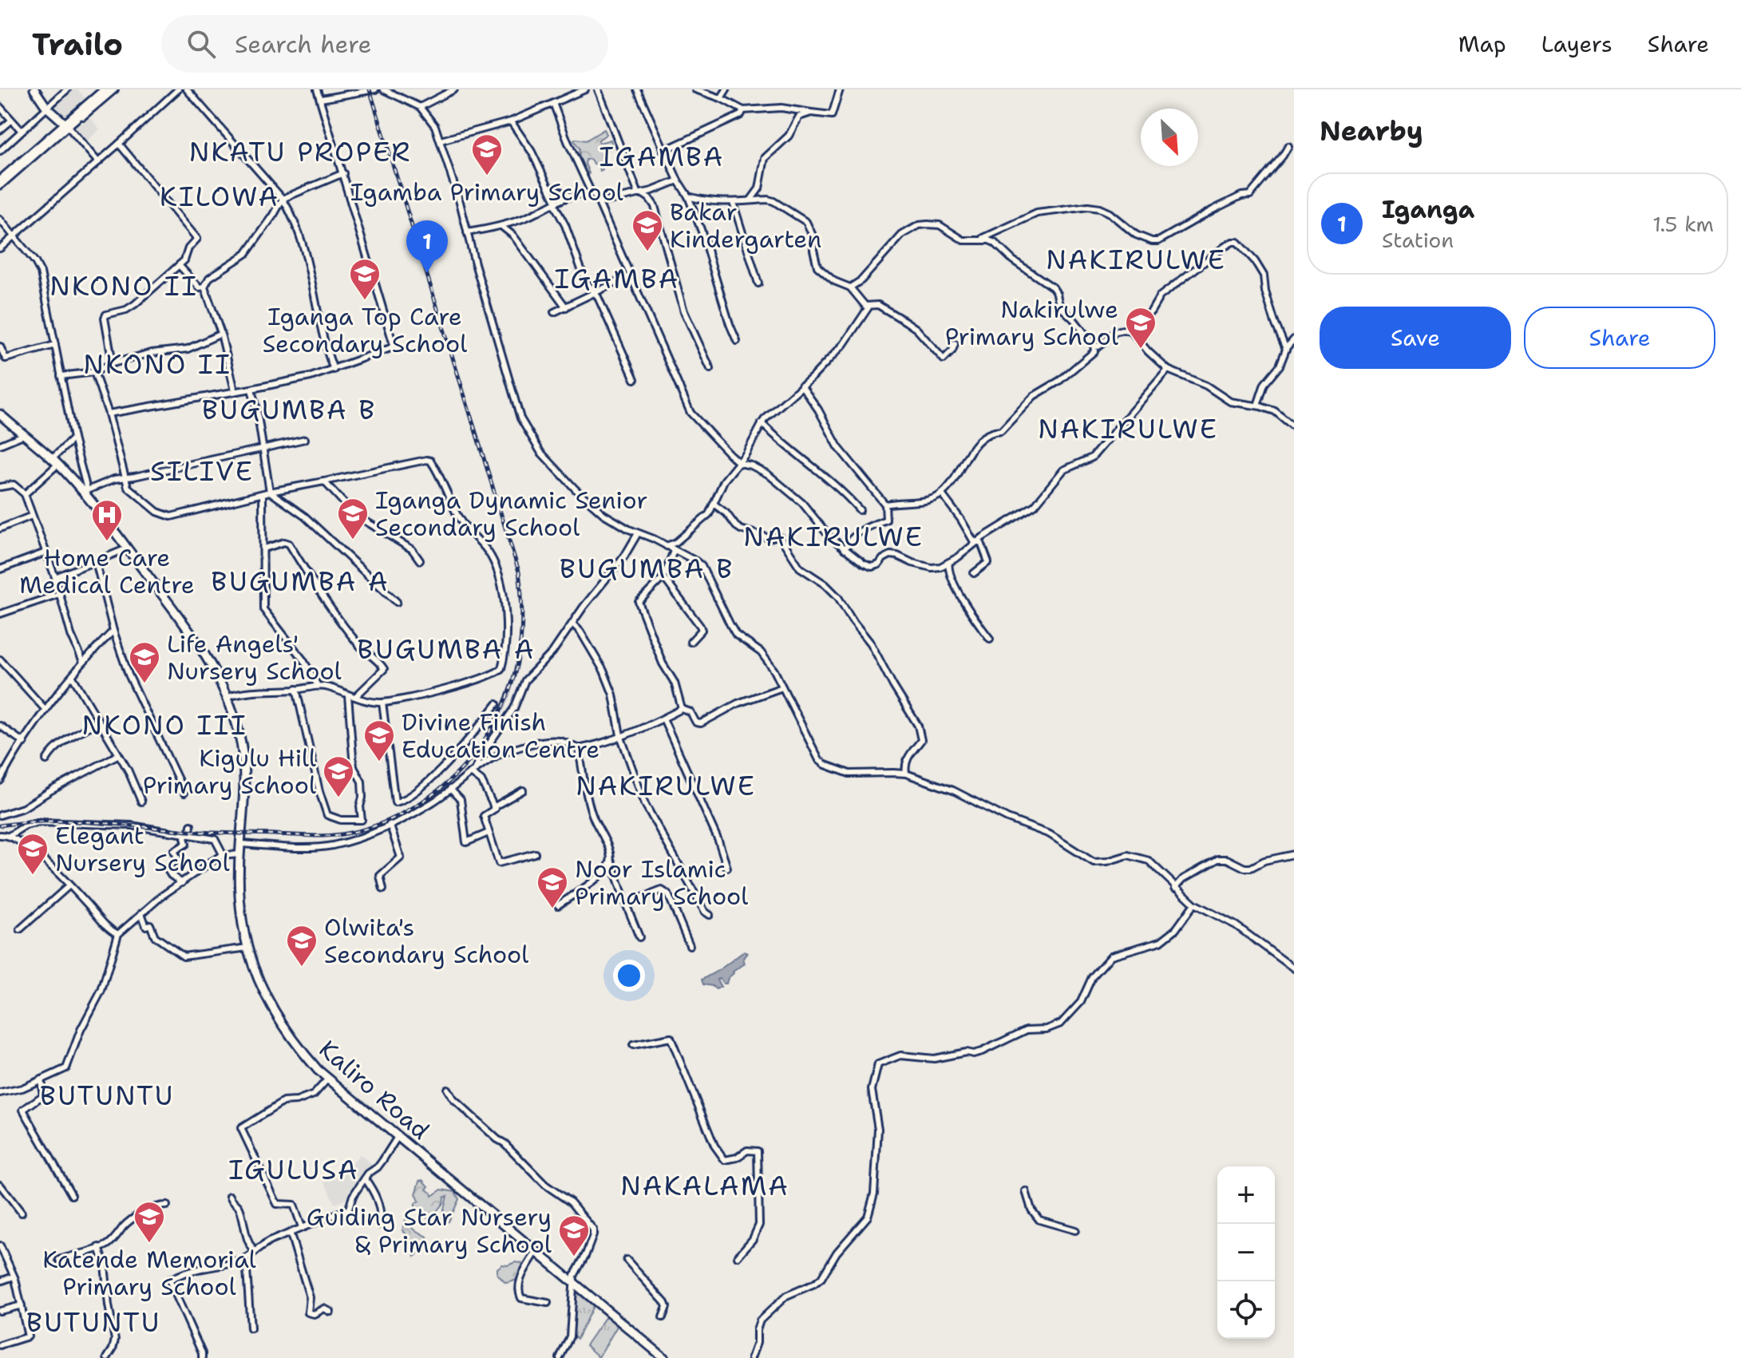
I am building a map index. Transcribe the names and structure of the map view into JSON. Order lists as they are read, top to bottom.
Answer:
{
  "streets": {
    "main road": ["Kaliro Road"]
  },
  "districts": [
    "NKATU PROPER",
    "IGAMBA",
    "KILOWA",
    "NAKIRULWE",
    "IGAMBA",
    "NKONO II",
    "NKONO II",
    "BUGUMBA B",
    "NAKIRULWE",
    "SILIVE",
    "NAKIRULWE",
    "BUGUMBA B",
    "BUGUMBA A",
    "BUGUMBA A",
    "NKONO III",
    "NAKIRULWE",
    "BUTUNTU",
    "IGULUSA",
    "NAKALAMA",
    "BUTUNTU"
  ],
  "places": {
    "school or university": [
      "Igamba Primary School",
      "Bakar Kindergarten",
      "Iganga Top Care Secondary School",
      "Nakirulwe Primary School",
      "Iganga Dynamic Senior Secondary School",
      "Life Angels' Nursery School",
      "Divine Finish Education Centre",
      "Kigulu Hill Primary School",
      "Elegant Nursery School",
      "Noor Islamic Primary School",
      "Olwita's Secondary School",
      "Katende Memorial Primary School",
      "Guiding Star Nursery & Primary School"
    ],
    "hospital": ["Home Care Medical Centre"]
  },
  "north": "bottom right",
  "page": {
    "header": "Trailo",
    "search": "Search here",
    "nav": ["Map", "Layers", "Share"],
    "heading": "Nearby",
    "list": [
      {
        "mark": "1",
        "name": "Iganga",
        "note": "Station",
        "value": "1.5 km"
      }
    ],
    "pins": "1",
    "buttons": ["Save", "Share"],
    "map_buttons": ["+", "−"]
  }
}
